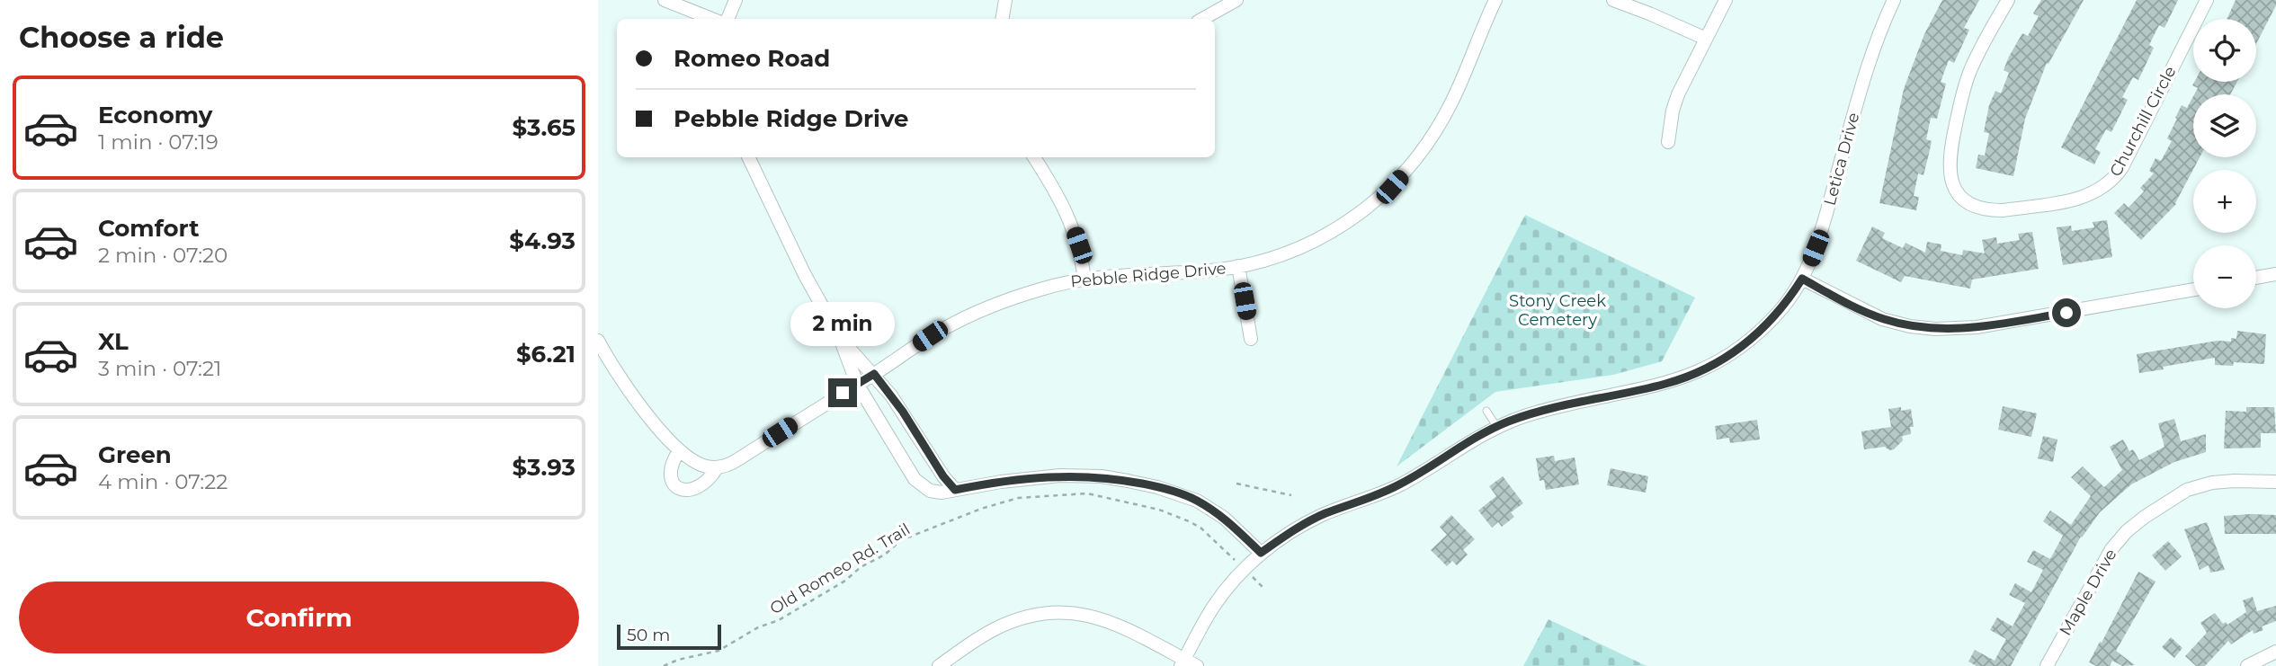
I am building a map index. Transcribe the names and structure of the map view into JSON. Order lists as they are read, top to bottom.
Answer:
{
  "streets": {
    "street": [
      "Churchill Circle",
      "Letica Drive",
      "Pebble Ridge Drive",
      "Maple Drive"
    ],
    "path": ["Old Romeo Rd. Trail"]
  },
  "parks": ["Stony Creek Cemetery"],
  "scale_bar": "50 m",
  "page": {
    "heading": "Choose a ride",
    "map_buttons": ["+", "−"],
    "banner": ["Romeo Road", "Pebble Ridge Drive"],
    "list": [
      {
        "name": "Economy",
        "note": "1 min · 07:19",
        "value": "$3.65"
      },
      {
        "name": "Comfort",
        "note": "2 min · 07:20",
        "value": "$4.93"
      },
      {
        "name": "XL",
        "note": "3 min · 07:21",
        "value": "$6.21"
      },
      {
        "name": "Green",
        "note": "4 min · 07:22",
        "value": "$3.93"
      }
    ],
    "bubble": "2 min",
    "buttons": "Confirm",
    "scale": "50 m"
  }
}
